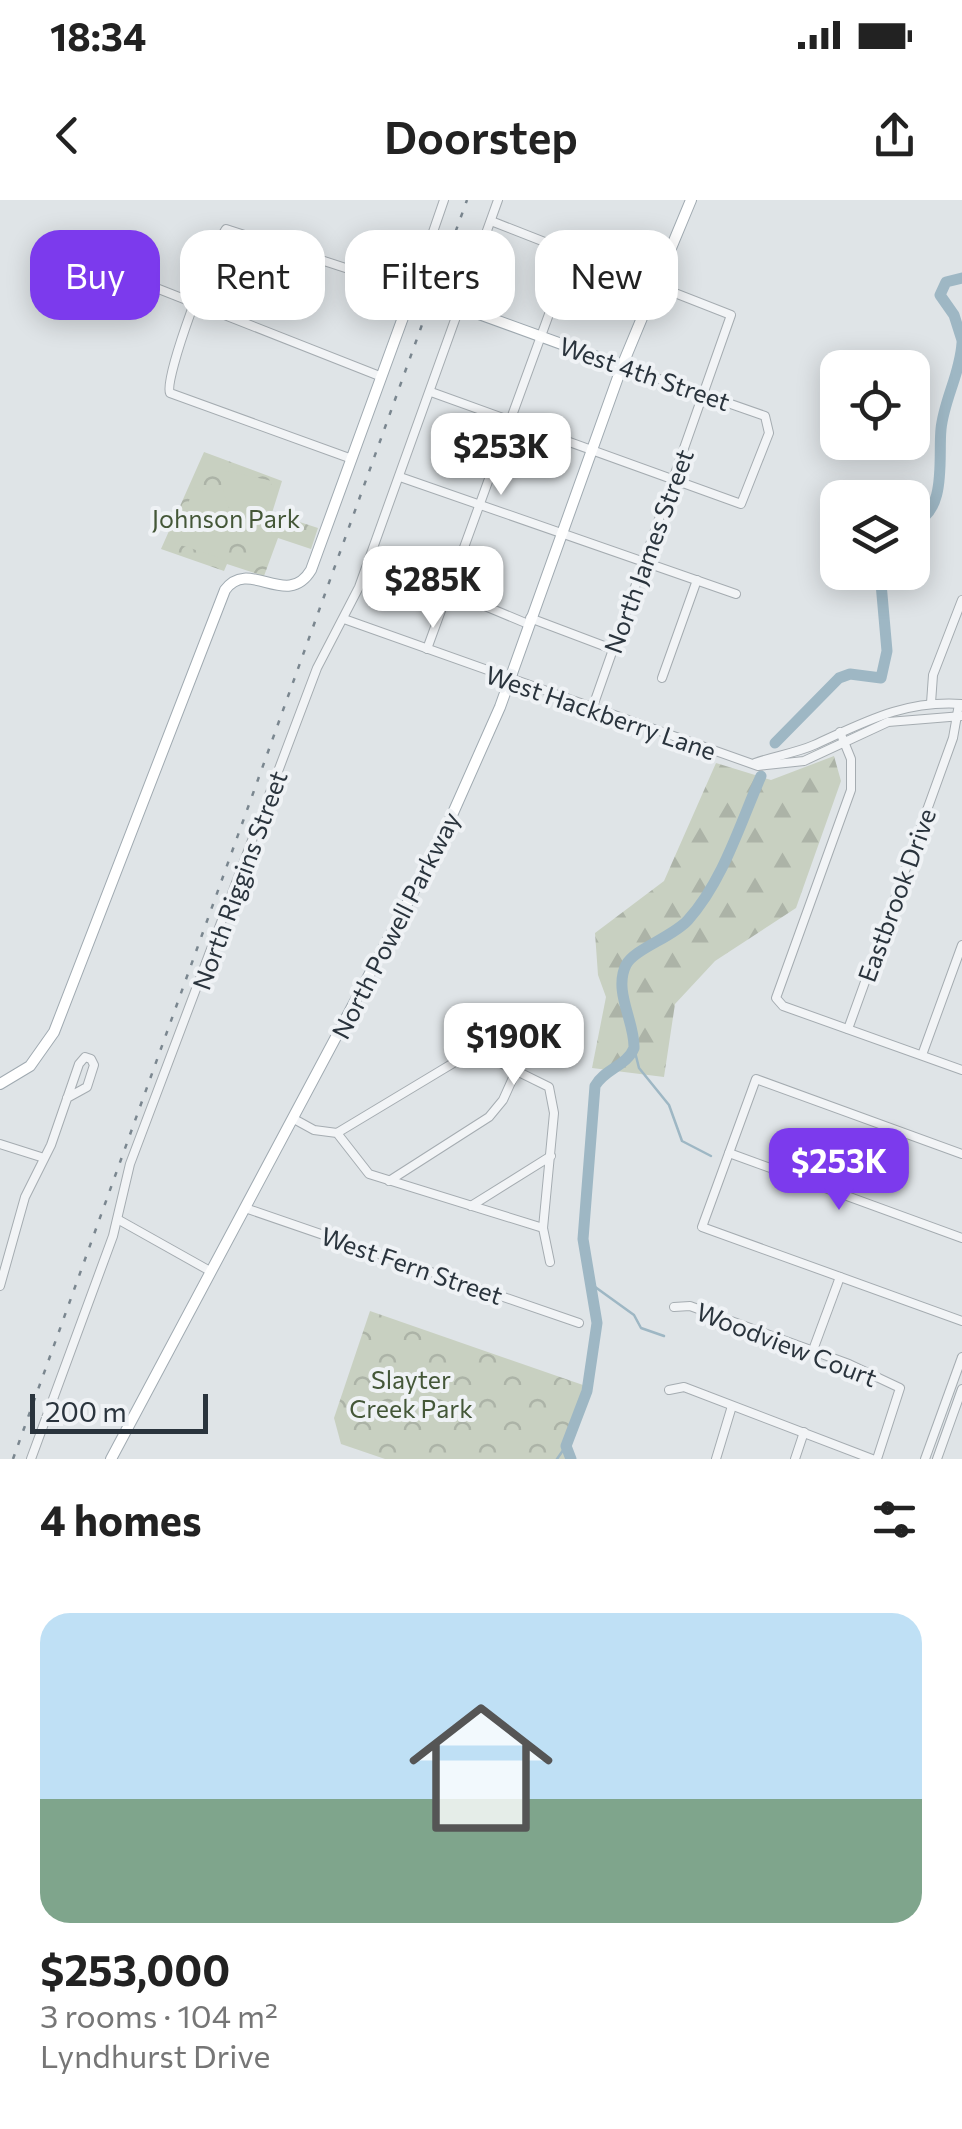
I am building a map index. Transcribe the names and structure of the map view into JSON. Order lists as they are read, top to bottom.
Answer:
{
  "streets": {
    "main road": ["West 4th Street", "North Powell Parkway"],
    "street": [
      "North James Street",
      "West Hackberry Lane",
      "North Riggins Street",
      "Eastbrook Drive",
      "West Fern Street",
      "Woodview Court"
    ]
  },
  "crossings": [
    ["West 4th Street", "North James Street"],
    ["West 4th Street", "North Powell Parkway"],
    ["North James Street", "West Hackberry Lane"],
    ["West Hackberry Lane", "North Riggins Street"],
    ["West Hackberry Lane", "North Powell Parkway"],
    ["North Powell Parkway", "West Fern Street"]
  ],
  "parks": ["Johnson Park", "Slayter Creek Park"],
  "scale_bar": "200 m",
  "page": {
    "status": "18:34",
    "header": "Doorstep",
    "chip": [
      "Buy",
      "Rent",
      "Filters",
      "New"
    ],
    "price": [
      "$253K",
      "$285K",
      "$190K",
      "$253K"
    ],
    "scale": "200 m",
    "heading": "4 homes",
    "list": [
      {
        "name": "$253,000",
        "note": "3 rooms · 104 m² · Lyndhurst Drive"
      }
    ]
  }
}
